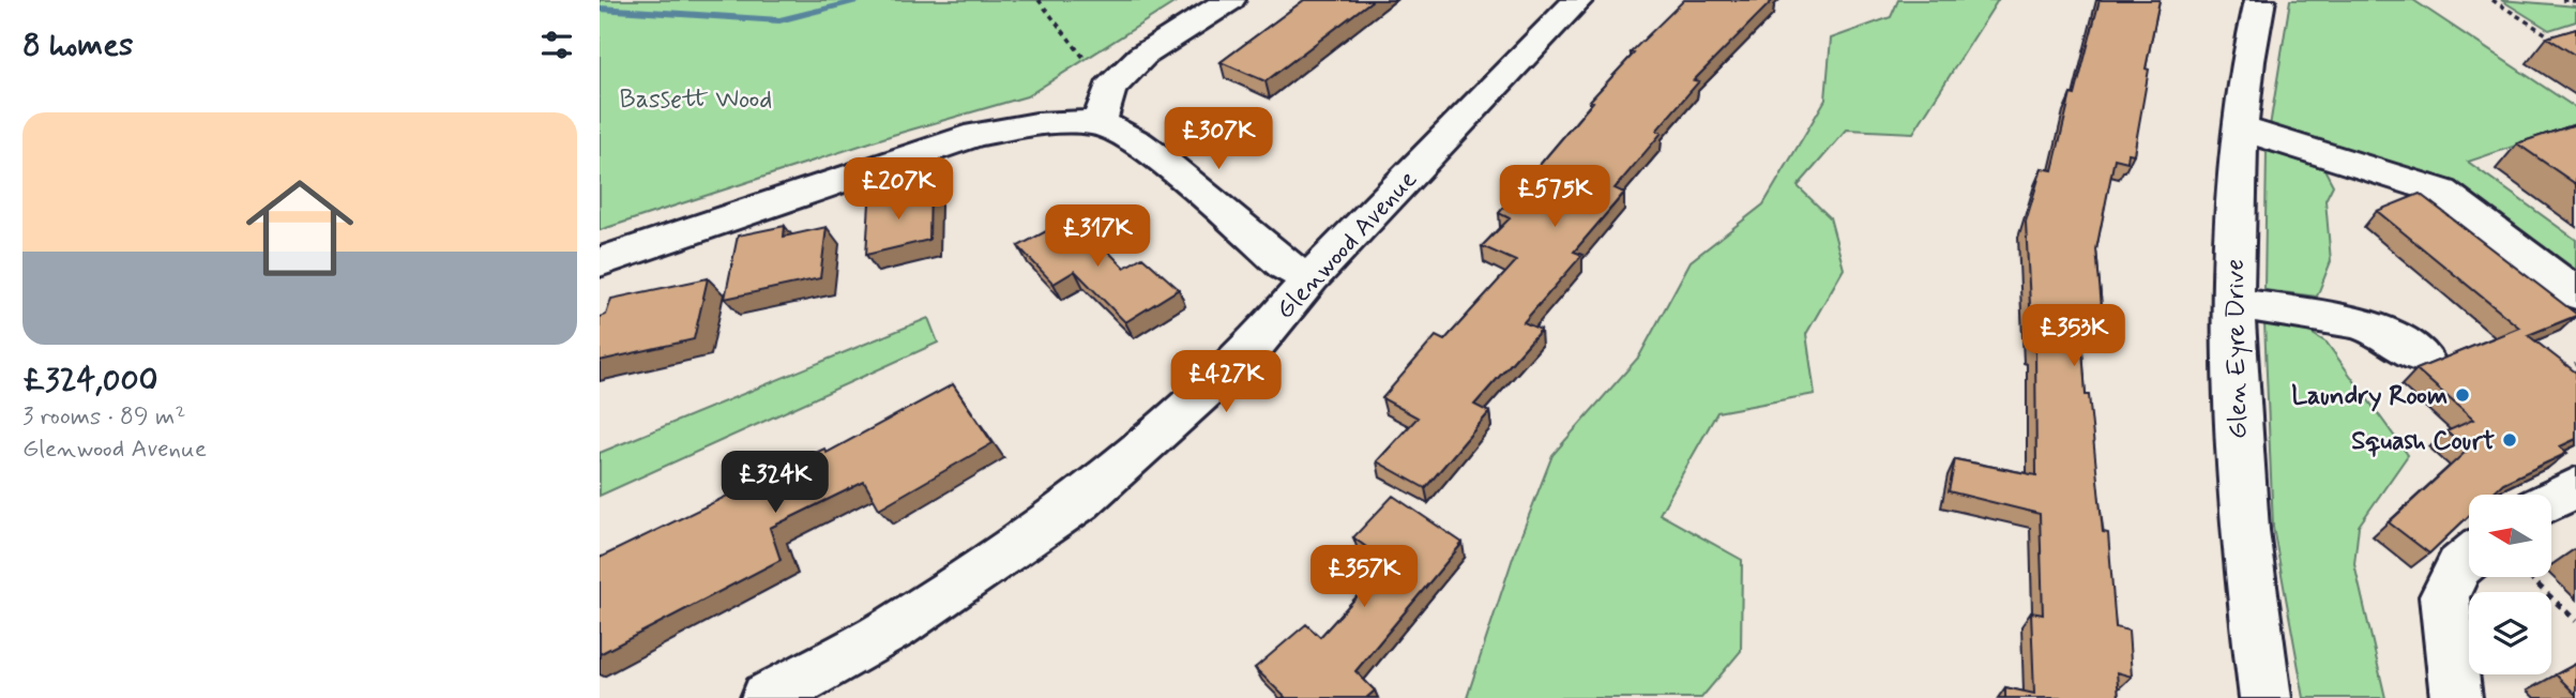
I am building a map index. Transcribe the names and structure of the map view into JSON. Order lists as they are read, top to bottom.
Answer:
{
  "streets": {
    "street": ["Glenwood Avenue", "Glen Eyre Drive"]
  },
  "parks": ["Bassett Wood"],
  "places": ["Laundry Room", "Squash Court"],
  "north": "left",
  "page": {
    "heading": "8 homes",
    "list": [
      {
        "name": "£324,000",
        "note": "3 rooms · 89 m² · Glenwood Avenue"
      }
    ],
    "price": [
      "£307K",
      "£207K",
      "£575K",
      "£317K",
      "£353K",
      "£427K",
      "£324K",
      "£357K"
    ]
  }
}
